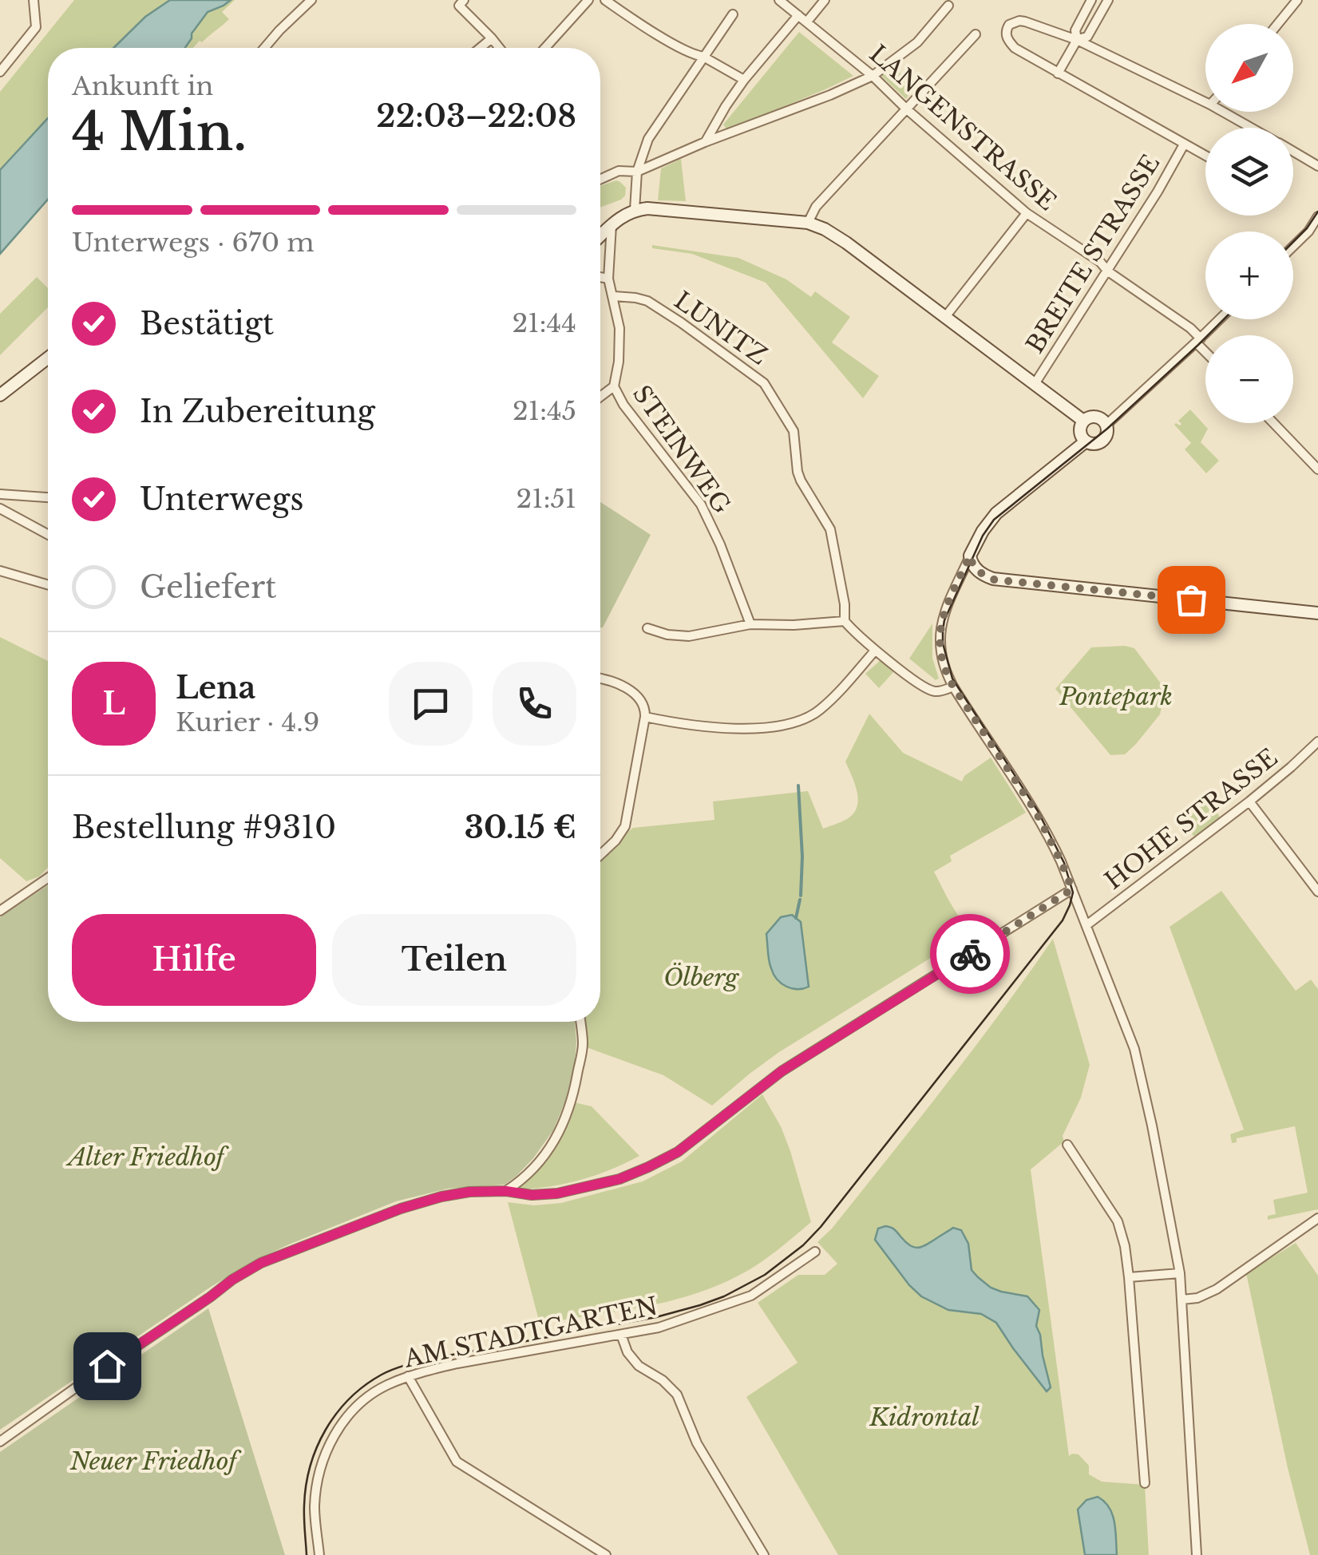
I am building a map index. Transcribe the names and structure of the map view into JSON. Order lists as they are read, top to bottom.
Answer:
{
  "streets": {
    "street": [
      "LANGENSTRASSE",
      "BREITE STRASSE",
      "LUNITZ",
      "STEINWEG",
      "HOHE STRASSE",
      "AM STADTGARTEN"
    ]
  },
  "crossings": [
    ["LANGENSTRASSE", "BREITE STRASSE"]
  ],
  "parks": [
    "Pontepark",
    "Ölberg",
    "Alter Friedhof",
    "Kidrontal",
    "Neuer Friedhof"
  ],
  "north": "bottom left",
  "page": {
    "map_buttons": ["+", "−"],
    "heading": ["4 Min.", "Ankunft in", "22:03–22:08"],
    "panel": [
      "Lena",
      "Kurier · 4.9",
      "Bestellung #9310",
      "30.15 €"
    ],
    "bar": "Unterwegs · 670 m",
    "list": [
      ["Bestätigt", "21:44"],
      ["In Zubereitung", "21:45"],
      ["Unterwegs", "21:51"],
      "Geliefert"
    ],
    "round": "L",
    "buttons": ["Hilfe", "Teilen"]
  }
}
